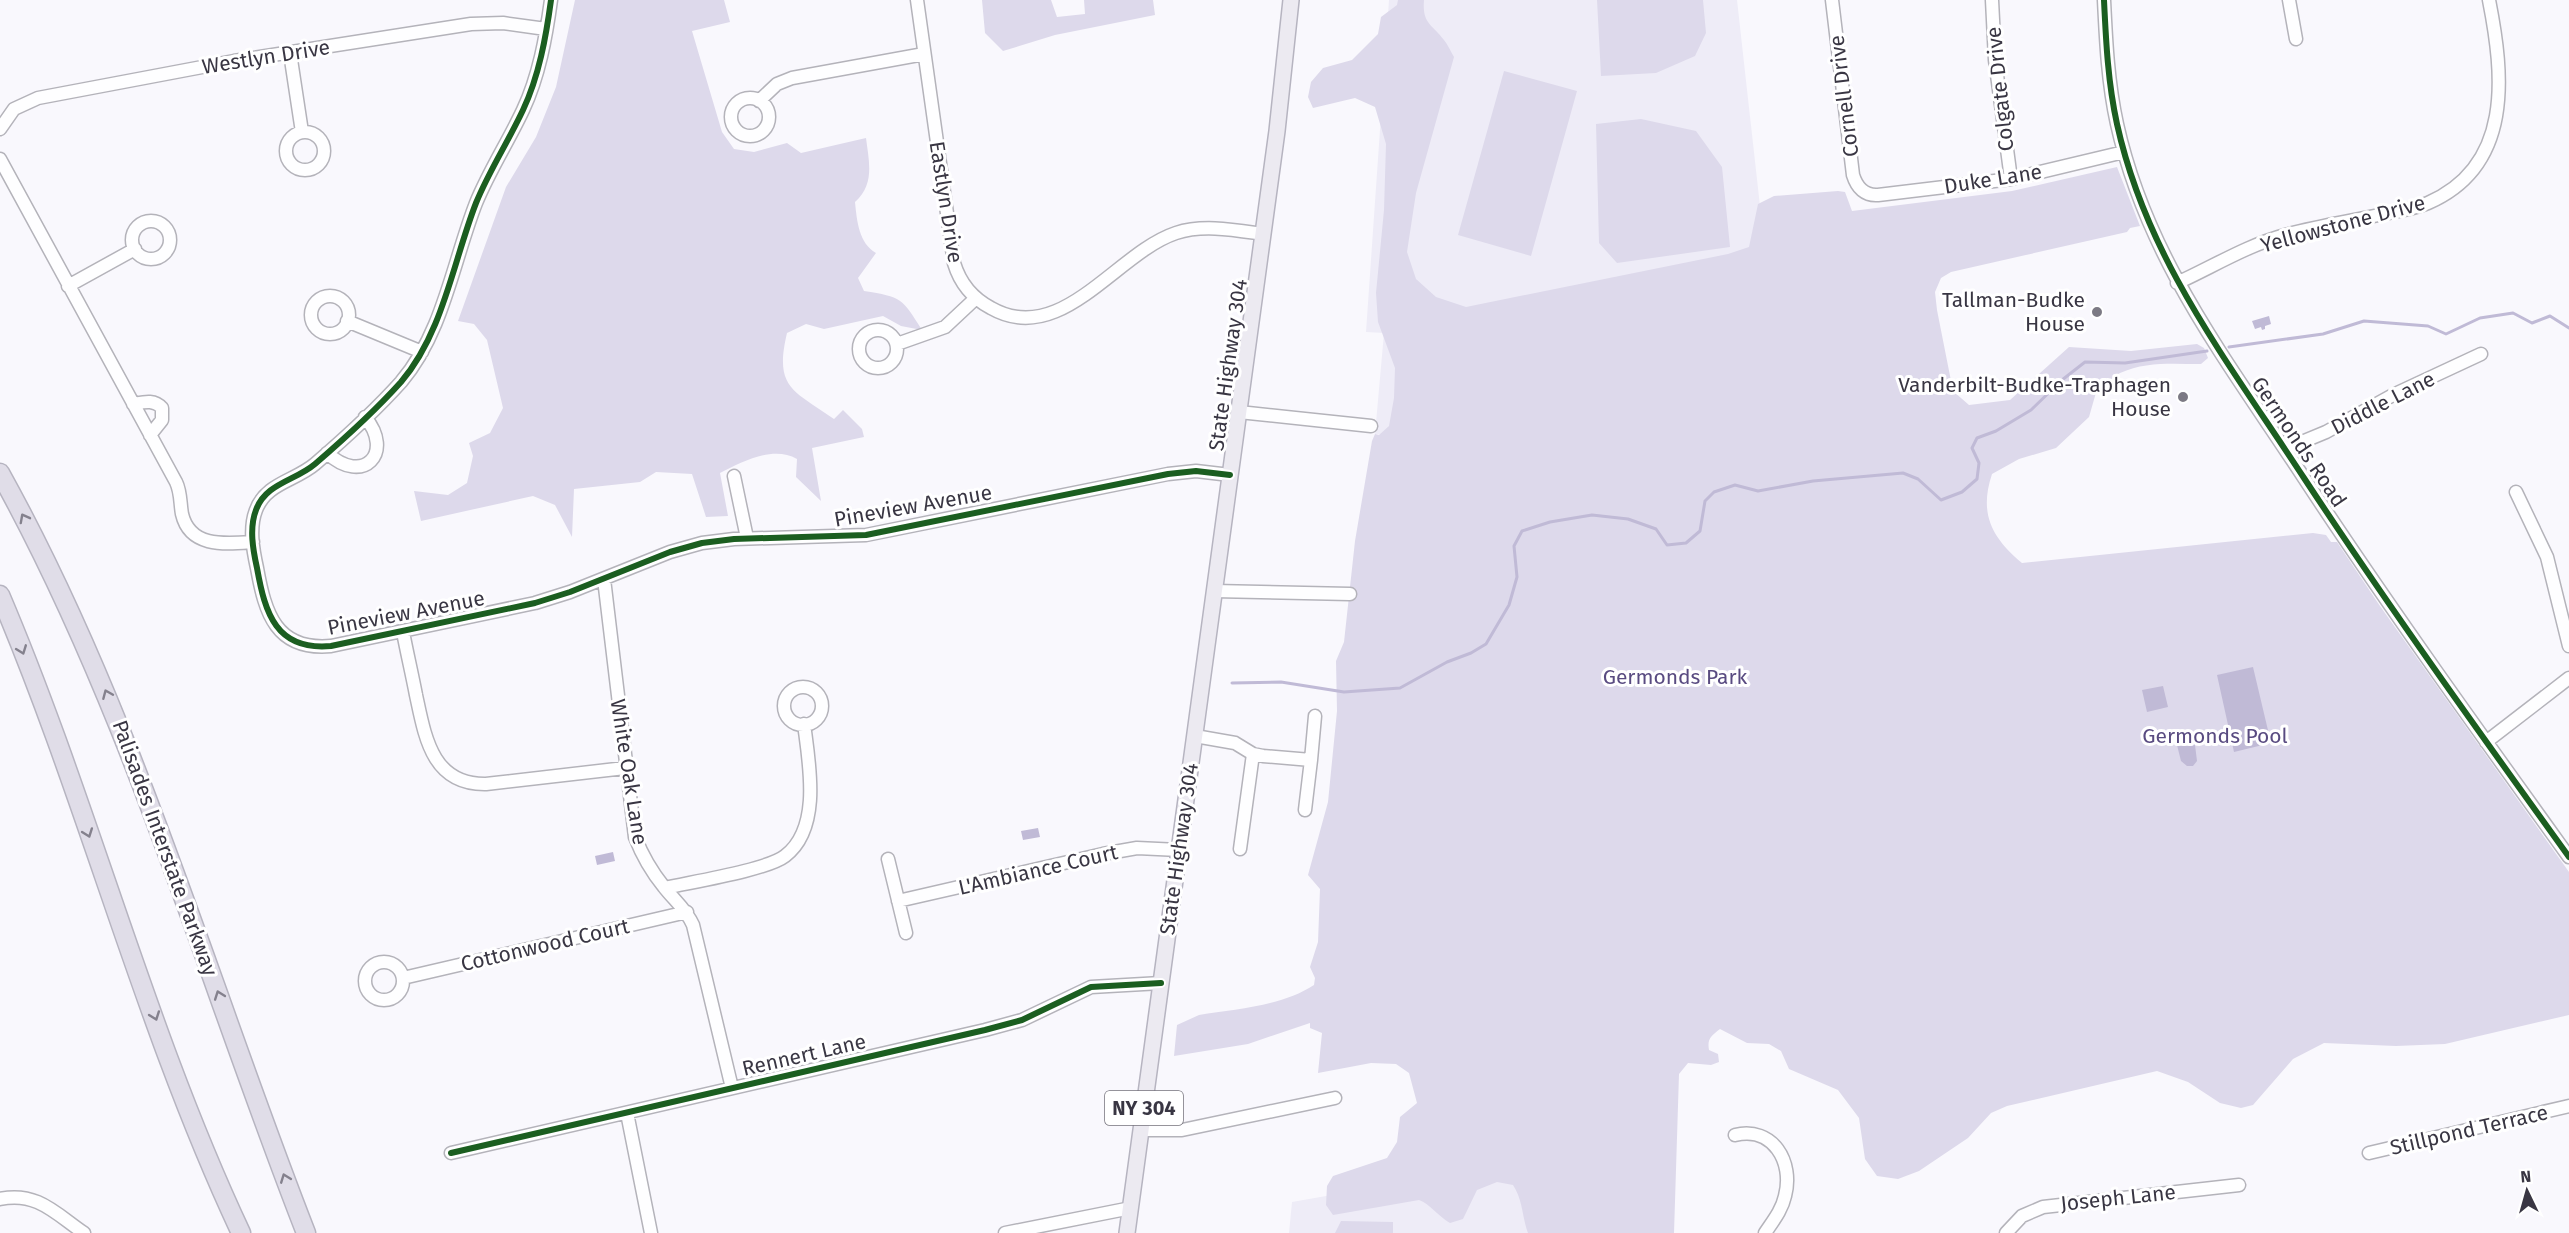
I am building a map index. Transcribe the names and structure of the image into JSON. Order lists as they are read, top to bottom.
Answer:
{
  "streets": {
    "highway": ["Palisades Interstate Parkway"],
    "main road": ["State Highway 304", "NY 304"],
    "street": [
      "Westlyn Drive",
      "Colgate Drive",
      "Cornell Drive",
      "Duke Lane",
      "Eastlyn Drive",
      "Yellowstone Drive",
      "Diddle Lane",
      "Germonds Road",
      "Pineview Avenue",
      "White Oak Lane",
      "L'Ambiance Court",
      "Cottonwood Court",
      "Rennert Lane",
      "Stillpond Terrace",
      "Joseph Lane"
    ]
  },
  "crossings": [
    ["Westlyn Drive", "Pineview Avenue"],
    ["Colgate Drive", "Duke Lane"],
    ["Cornell Drive", "Duke Lane"],
    ["Duke Lane", "Germonds Road"],
    ["Eastlyn Drive", "State Highway 304"],
    ["Yellowstone Drive", "Germonds Road"],
    ["State Highway 304", "Pineview Avenue"],
    ["State Highway 304", "L'Ambiance Court"],
    ["State Highway 304", "Rennert Lane"],
    ["Diddle Lane", "Germonds Road"],
    ["Pineview Avenue", "White Oak Lane"],
    ["White Oak Lane", "Cottonwood Court"],
    ["White Oak Lane", "Rennert Lane"]
  ],
  "parks": ["Germonds Park", "Germonds Pool"],
  "places": ["Tallman-Budke House", "Vanderbilt-Budke-Traphagen House"],
  "north": "top"
}
